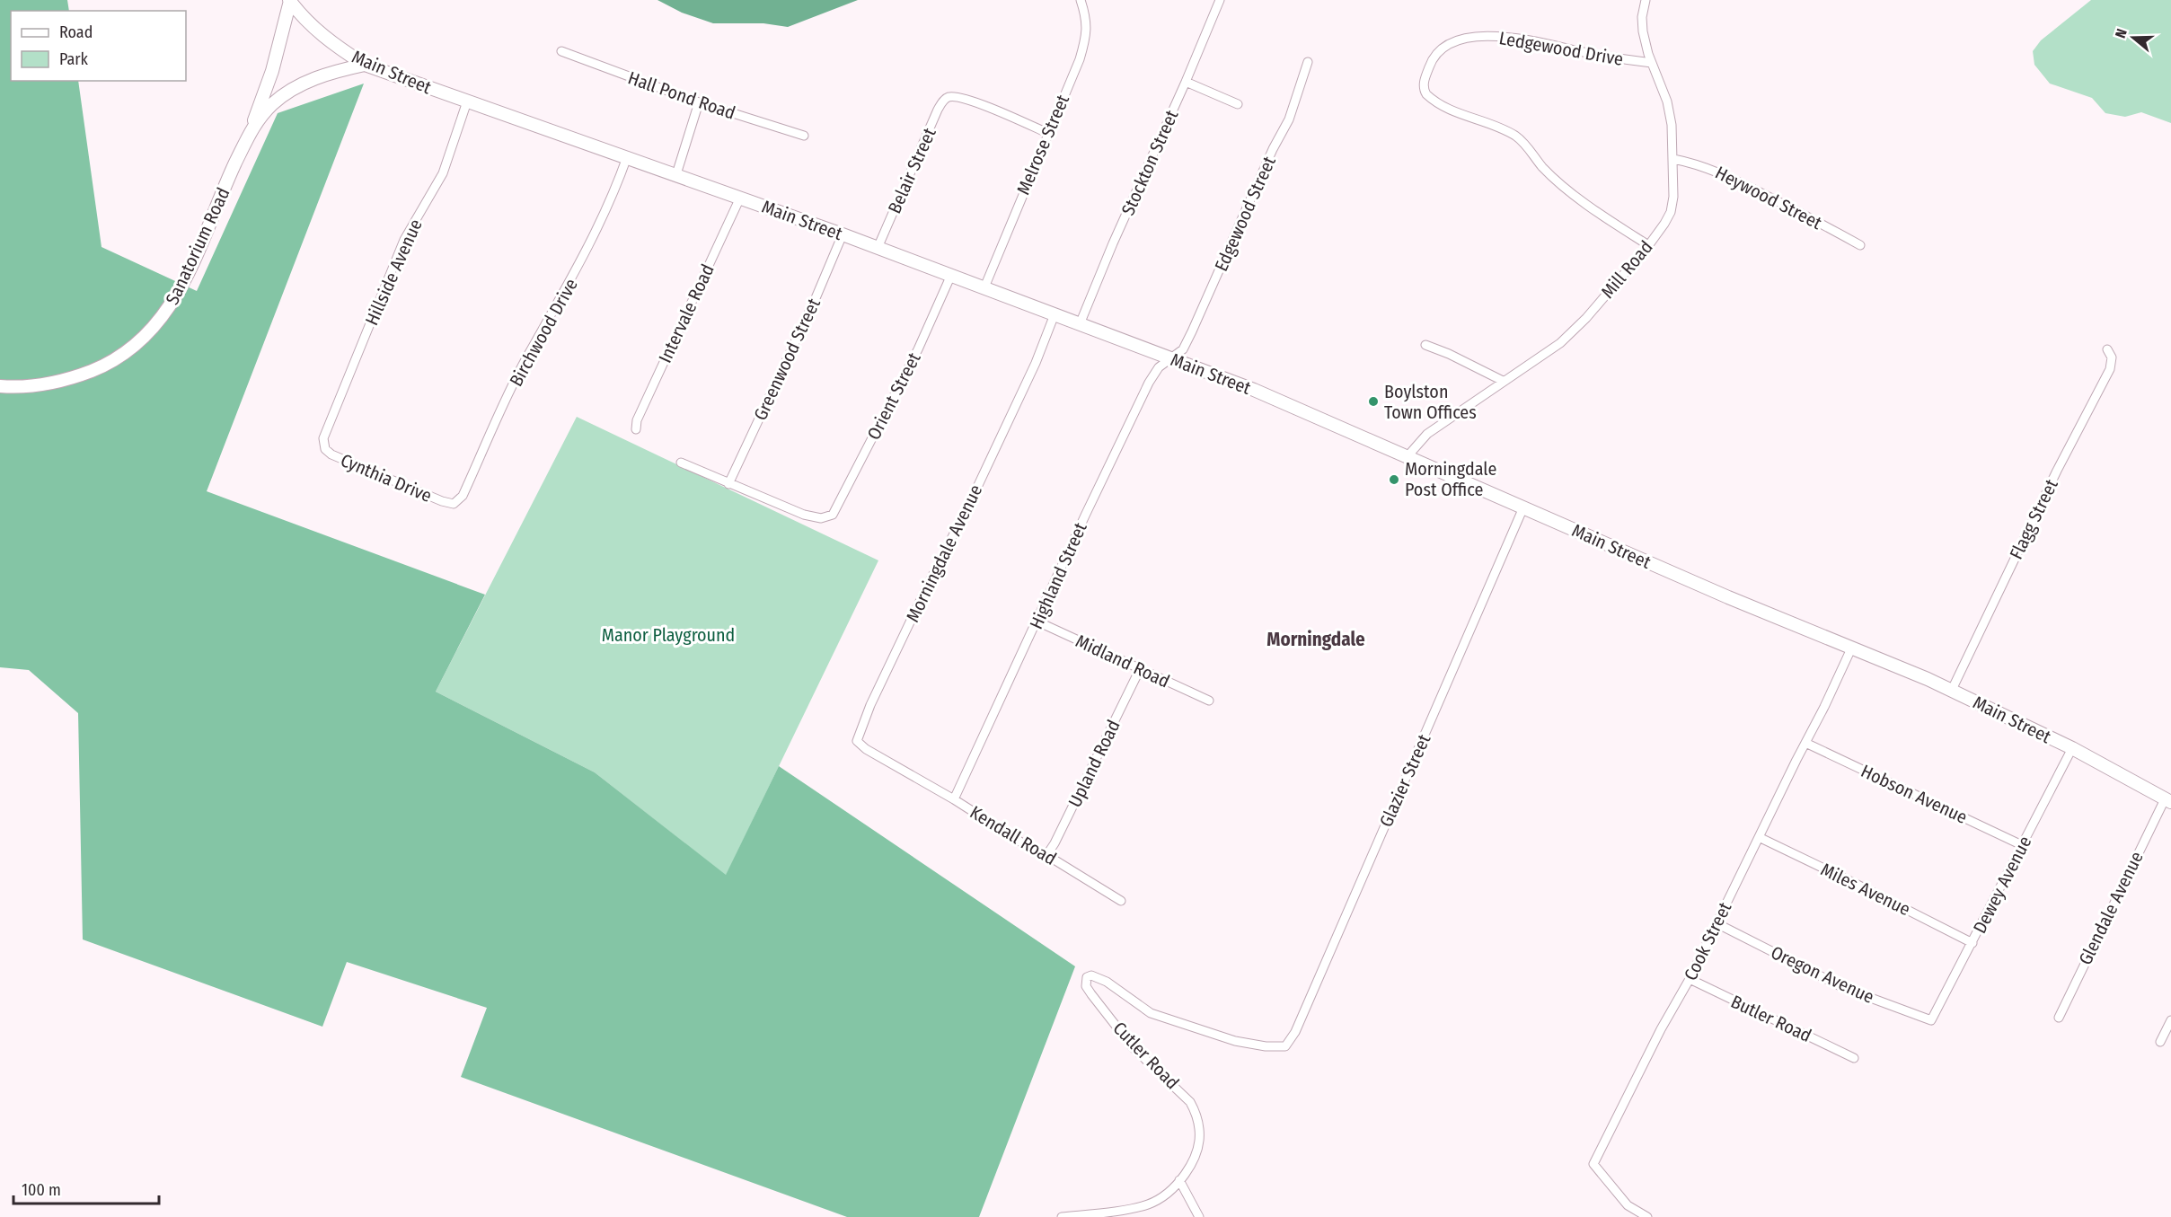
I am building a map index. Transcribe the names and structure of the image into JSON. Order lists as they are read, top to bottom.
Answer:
{
  "streets": {
    "main road": ["Main Street", "Sanatorium Road"],
    "street": [
      "Ledgewood Drive",
      "Hall Pond Road",
      "Melrose Street",
      "Stockton Street",
      "Belair Street",
      "Heywood Street",
      "Edgewood Street",
      "Mill Road",
      "Hillside Avenue",
      "Intervale Road",
      "Birchwood Drive",
      "Greenwood Street",
      "Orient Street",
      "Cynthia Drive",
      "Flagg Street",
      "Morningdale Avenue",
      "Highland Street",
      "Midland Road",
      "Upland Road",
      "Glazier Street",
      "Hobson Avenue",
      "Kendall Road",
      "Dewey Avenue",
      "Miles Avenue",
      "Glendale Avenue",
      "Cook Street",
      "Oregon Avenue",
      "Butler Road",
      "Cutler Road"
    ]
  },
  "crossings": [
    ["Ledgewood Drive", "Mill Road"],
    ["Main Street", "Melrose Street"],
    ["Main Street", "Stockton Street"],
    ["Main Street", "Belair Street"],
    ["Main Street", "Edgewood Street"],
    ["Main Street", "Sanatorium Road"],
    ["Main Street", "Mill Road"],
    ["Main Street", "Hillside Avenue"],
    ["Main Street", "Intervale Road"],
    ["Main Street", "Birchwood Drive"],
    ["Main Street", "Greenwood Street"],
    ["Main Street", "Orient Street"],
    ["Main Street", "Flagg Street"],
    ["Main Street", "Morningdale Avenue"],
    ["Main Street", "Highland Street"],
    ["Main Street", "Glazier Street"],
    ["Main Street", "Dewey Avenue"],
    ["Main Street", "Glendale Avenue"],
    ["Main Street", "Cook Street"],
    ["Melrose Street", "Belair Street"],
    ["Heywood Street", "Mill Road"],
    ["Edgewood Street", "Highland Street"],
    ["Hillside Avenue", "Cynthia Drive"],
    ["Birchwood Drive", "Cynthia Drive"],
    ["Greenwood Street", "Orient Street"],
    ["Morningdale Avenue", "Kendall Road"],
    ["Highland Street", "Midland Road"],
    ["Highland Street", "Kendall Road"],
    ["Midland Road", "Upland Road"],
    ["Upland Road", "Kendall Road"],
    ["Glazier Street", "Cutler Road"],
    ["Hobson Avenue", "Dewey Avenue"],
    ["Hobson Avenue", "Cook Street"],
    ["Dewey Avenue", "Miles Avenue"],
    ["Dewey Avenue", "Oregon Avenue"],
    ["Miles Avenue", "Cook Street"],
    ["Cook Street", "Oregon Avenue"],
    ["Cook Street", "Butler Road"]
  ],
  "districts": ["Morningdale"],
  "parks": ["Manor Playground"],
  "places": ["Boylston Town Offices", "Morningdale Post Office"],
  "legend": ["Road", "Park"],
  "scale_bar": "100 m",
  "north": "left"
}
